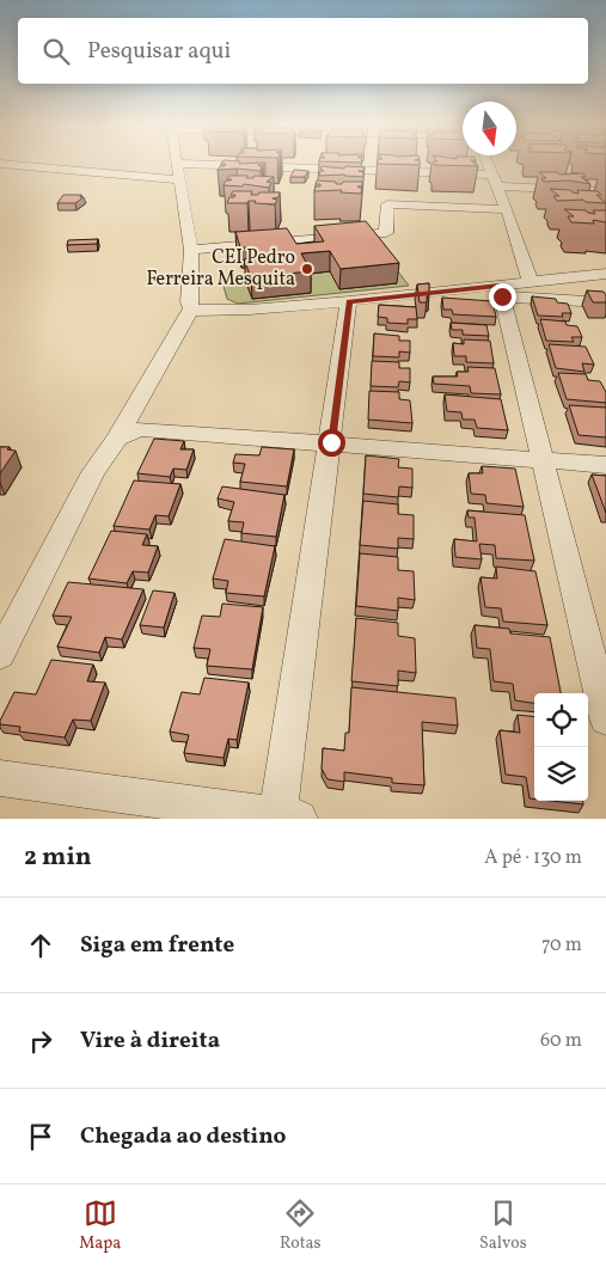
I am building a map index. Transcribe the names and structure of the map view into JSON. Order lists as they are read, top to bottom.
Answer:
{
  "places": ["CEI Pedro Ferreira Mesquita"],
  "north": "bottom",
  "page": {
    "search": "Pesquisar aqui",
    "heading": ["2 min", "A pé · 130 m"],
    "list": [
      ["Siga em frente", "70 m"],
      ["Vire à direita", "60 m"],
      "Chegada ao destino"
    ],
    "nav": ["Mapa", "Rotas", "Salvos"]
  }
}
